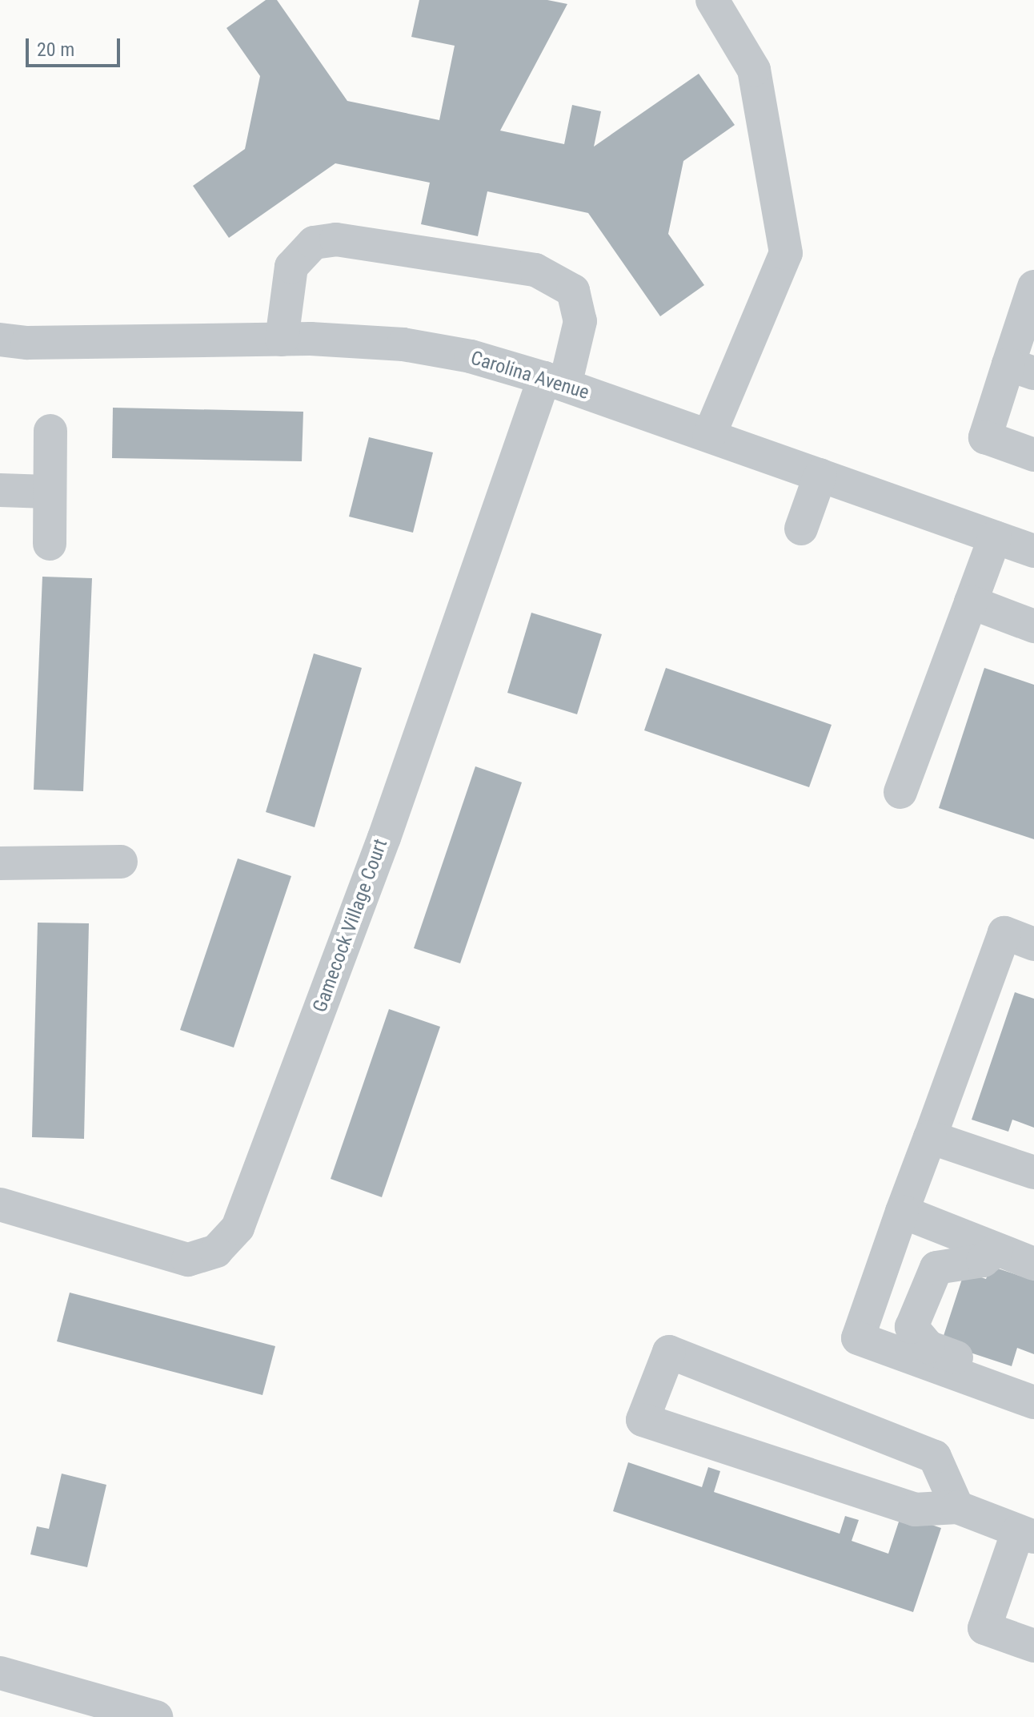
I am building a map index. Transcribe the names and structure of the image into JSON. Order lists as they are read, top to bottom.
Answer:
{
  "streets": {
    "street": ["Carolina Avenue", "Gamecock Village Court"]
  },
  "crossings": [
    ["Carolina Avenue", "Gamecock Village Court"]
  ],
  "scale_bar": "20 m"
}
